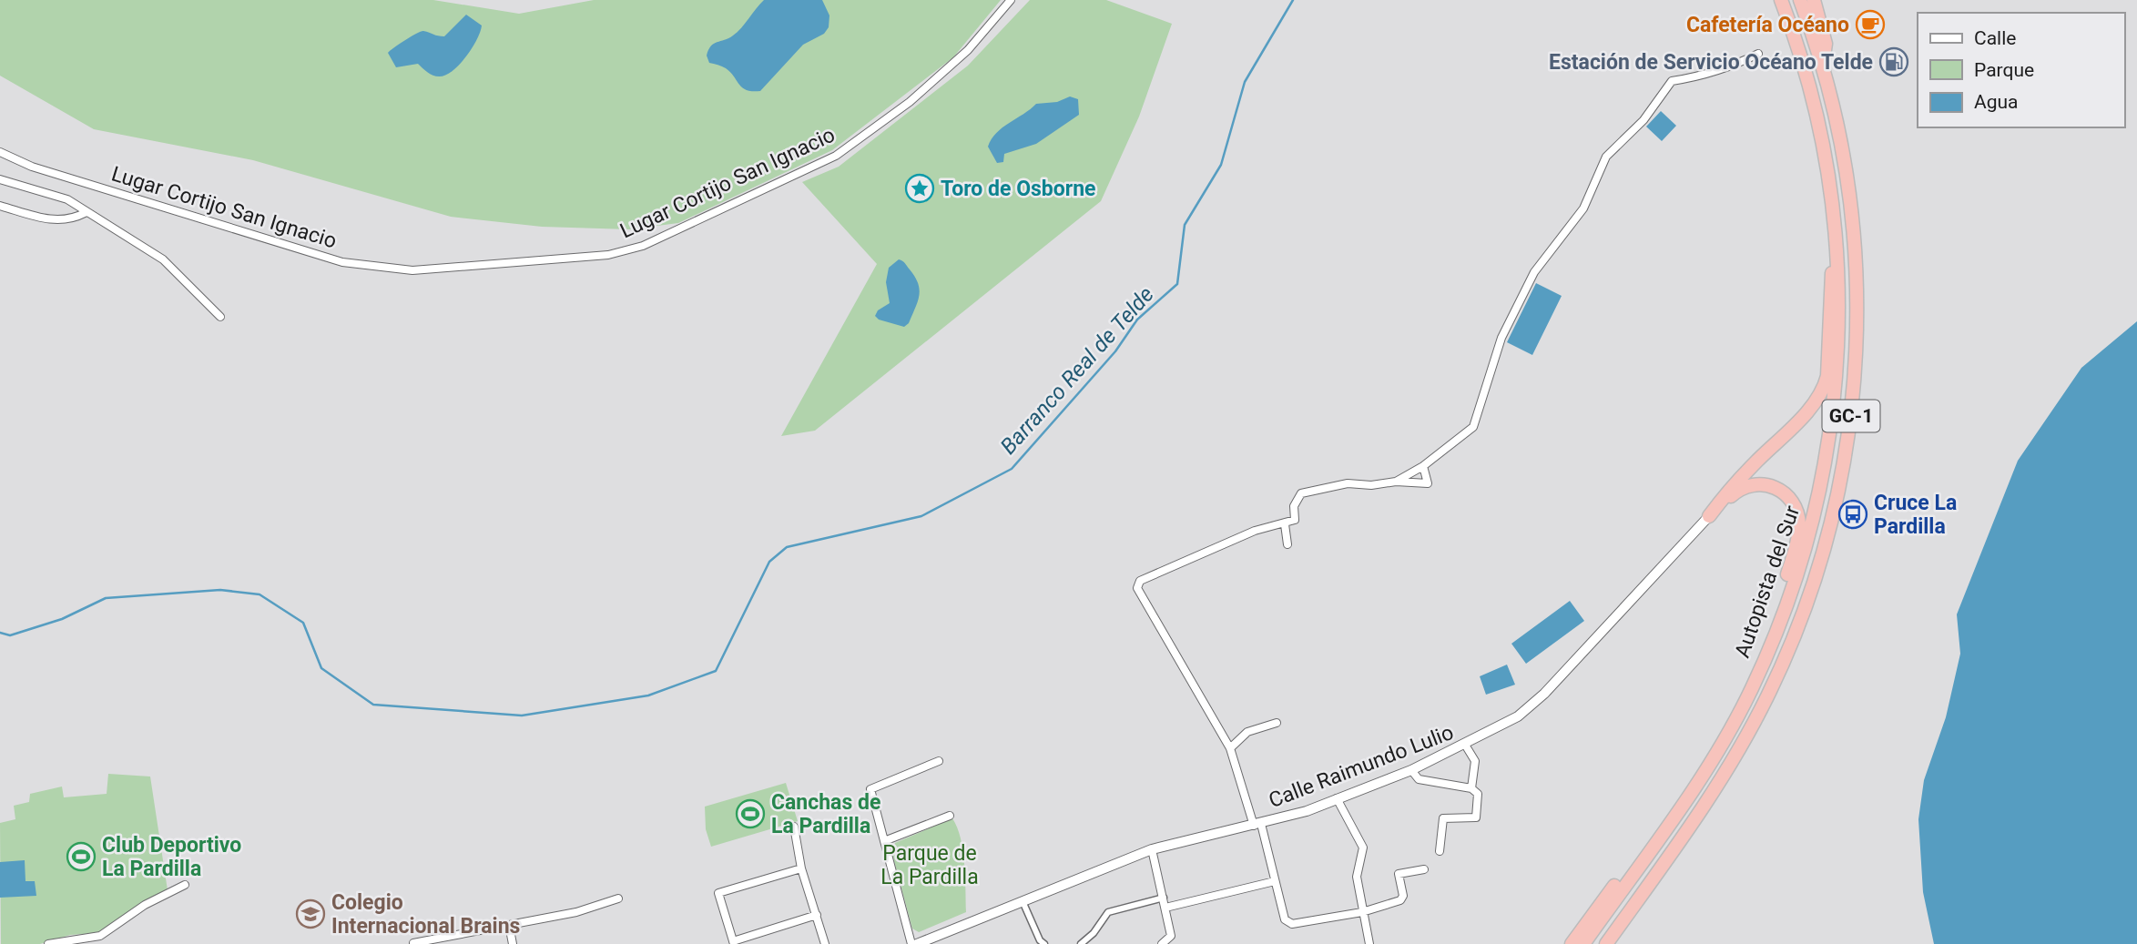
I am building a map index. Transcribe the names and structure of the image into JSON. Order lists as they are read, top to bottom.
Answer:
{
  "streets": {
    "highway": ["GC-1", "Autopista del Sur"],
    "street": ["Lugar Cortijo San Ignacio", "Calle Raimundo Lulio"]
  },
  "water": ["Barranco Real de Telde"],
  "parks": ["Parque de La Pardilla"],
  "places": {
    "cafe": ["Cafetería Océano"],
    "fuel station": ["Estación de Servicio Océano Telde"],
    "place": ["Toro de Osborne"],
    "bus stop": ["Cruce La Pardilla"],
    "sports": ["Canchas de La Pardilla", "Club Deportivo La Pardilla"],
    "school or university": ["Colegio Internacional Brains"]
  },
  "legend": ["Calle", "Parque", "Agua"]
}
